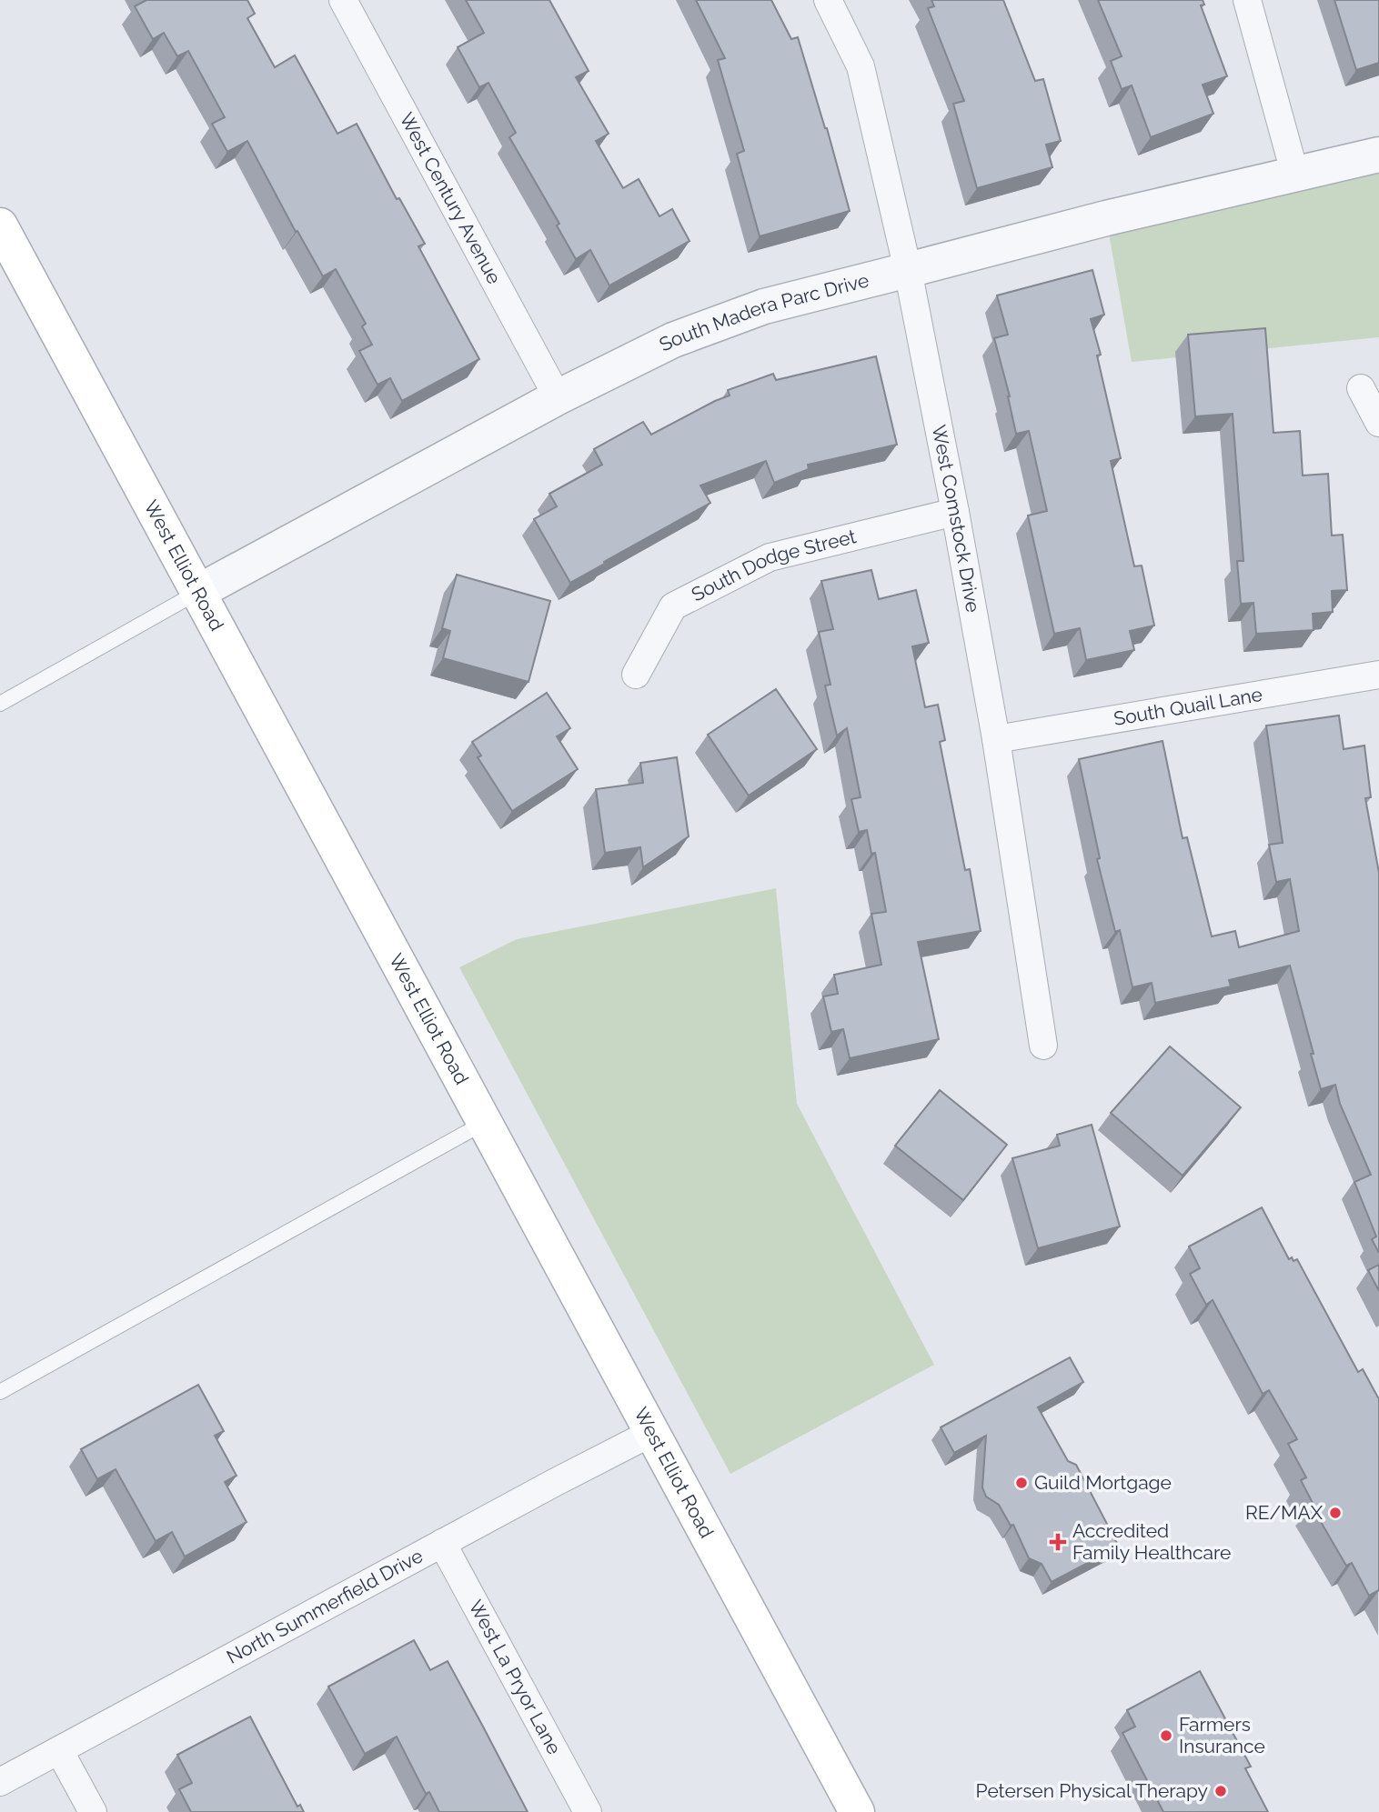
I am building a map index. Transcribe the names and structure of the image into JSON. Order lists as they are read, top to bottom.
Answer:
{
  "streets": {
    "main road": ["West Elliot Road"],
    "street": [
      "West Century Avenue",
      "South Madera Parc Drive",
      "West Comstock Drive",
      "South Dodge Street",
      "South Quail Lane",
      "North Summerfield Drive",
      "West La Pryor Lane"
    ]
  },
  "crossings": [
    ["West Century Avenue", "South Madera Parc Drive"],
    ["South Madera Parc Drive", "West Comstock Drive"],
    ["South Madera Parc Drive", "West Elliot Road"],
    ["West Comstock Drive", "South Dodge Street"],
    ["West Comstock Drive", "South Quail Lane"],
    ["West Elliot Road", "North Summerfield Drive"],
    ["North Summerfield Drive", "West La Pryor Lane"]
  ],
  "places": {
    "other": [
      "Guild Mortgage",
      "RE/MAX",
      "Farmers Insurance",
      "Petersen Physical Therapy"
    ],
    "health": ["Accredited Family Healthcare"]
  }
}
